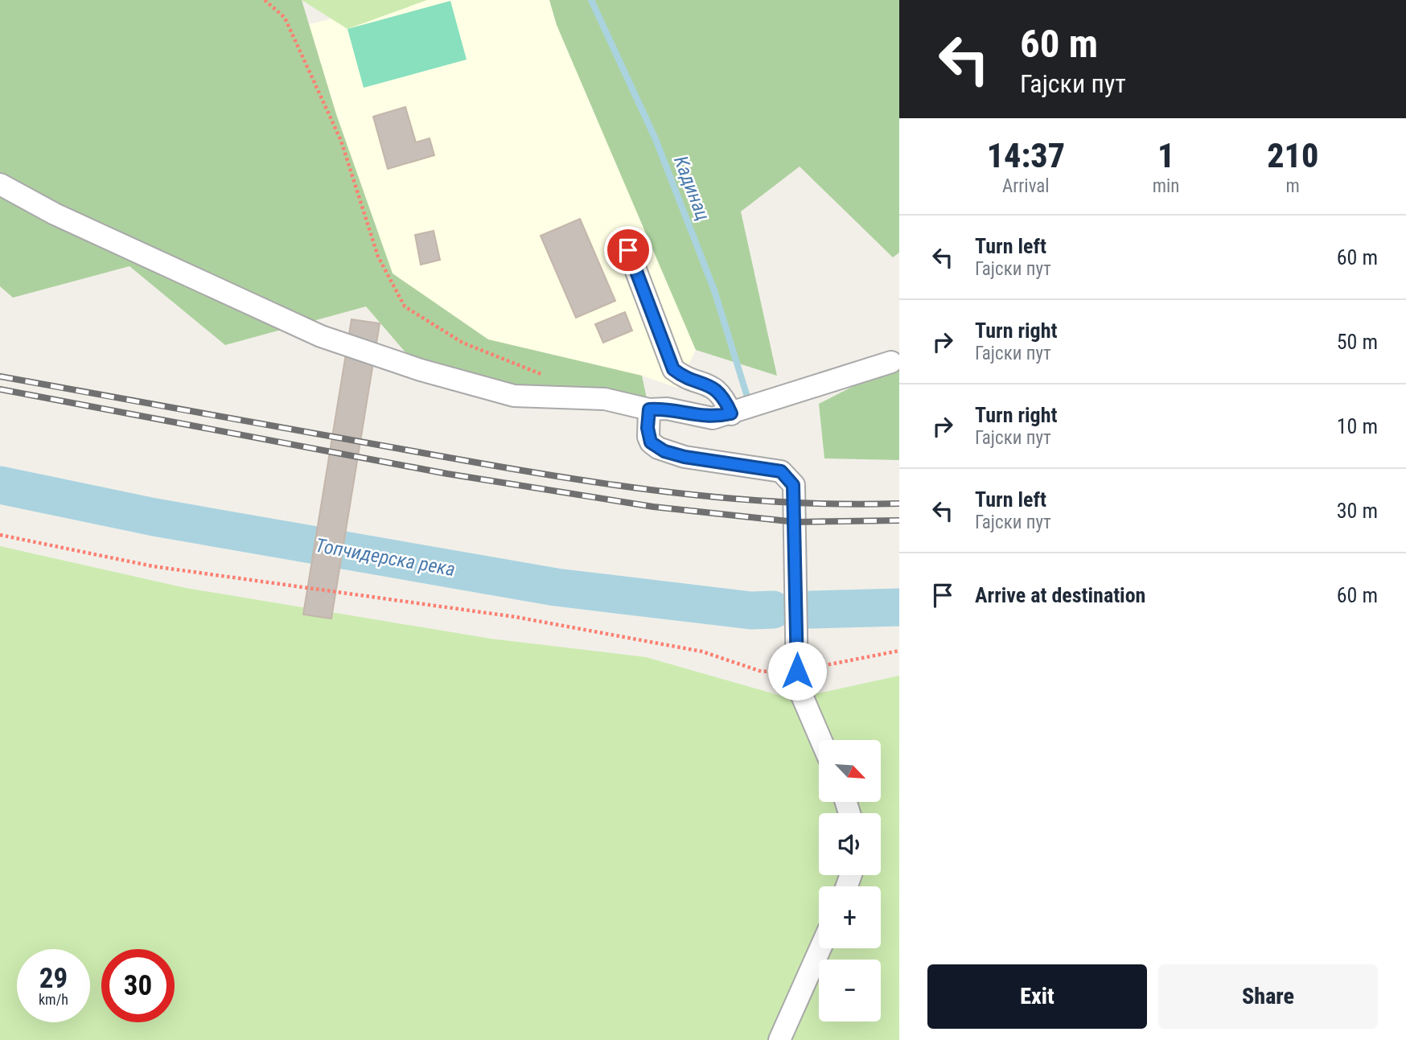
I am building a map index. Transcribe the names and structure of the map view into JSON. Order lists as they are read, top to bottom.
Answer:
{
  "water": ["Кадинац", "Топчидерска река"],
  "north": "bottom right",
  "page": {
    "turn": ["60 m", "Гајски пут"],
    "eta": [
      "14:37",
      "Arrival",
      "1",
      "min",
      "210",
      "m"
    ],
    "list": [
      {
        "name": "Turn left",
        "note": "Гајски пут",
        "value": "60 m"
      },
      {
        "name": "Turn right",
        "note": "Гајски пут",
        "value": "50 m"
      },
      {
        "name": "Turn right",
        "note": "Гајски пут",
        "value": "10 m"
      },
      {
        "name": "Turn left",
        "note": "Гајски пут",
        "value": "30 m"
      },
      {
        "name": "Arrive at destination",
        "value": "60 m"
      }
    ],
    "map_buttons": ["+", "−"],
    "speed": "29 km/h",
    "limit": "30",
    "buttons": ["Exit", "Share"]
  }
}
